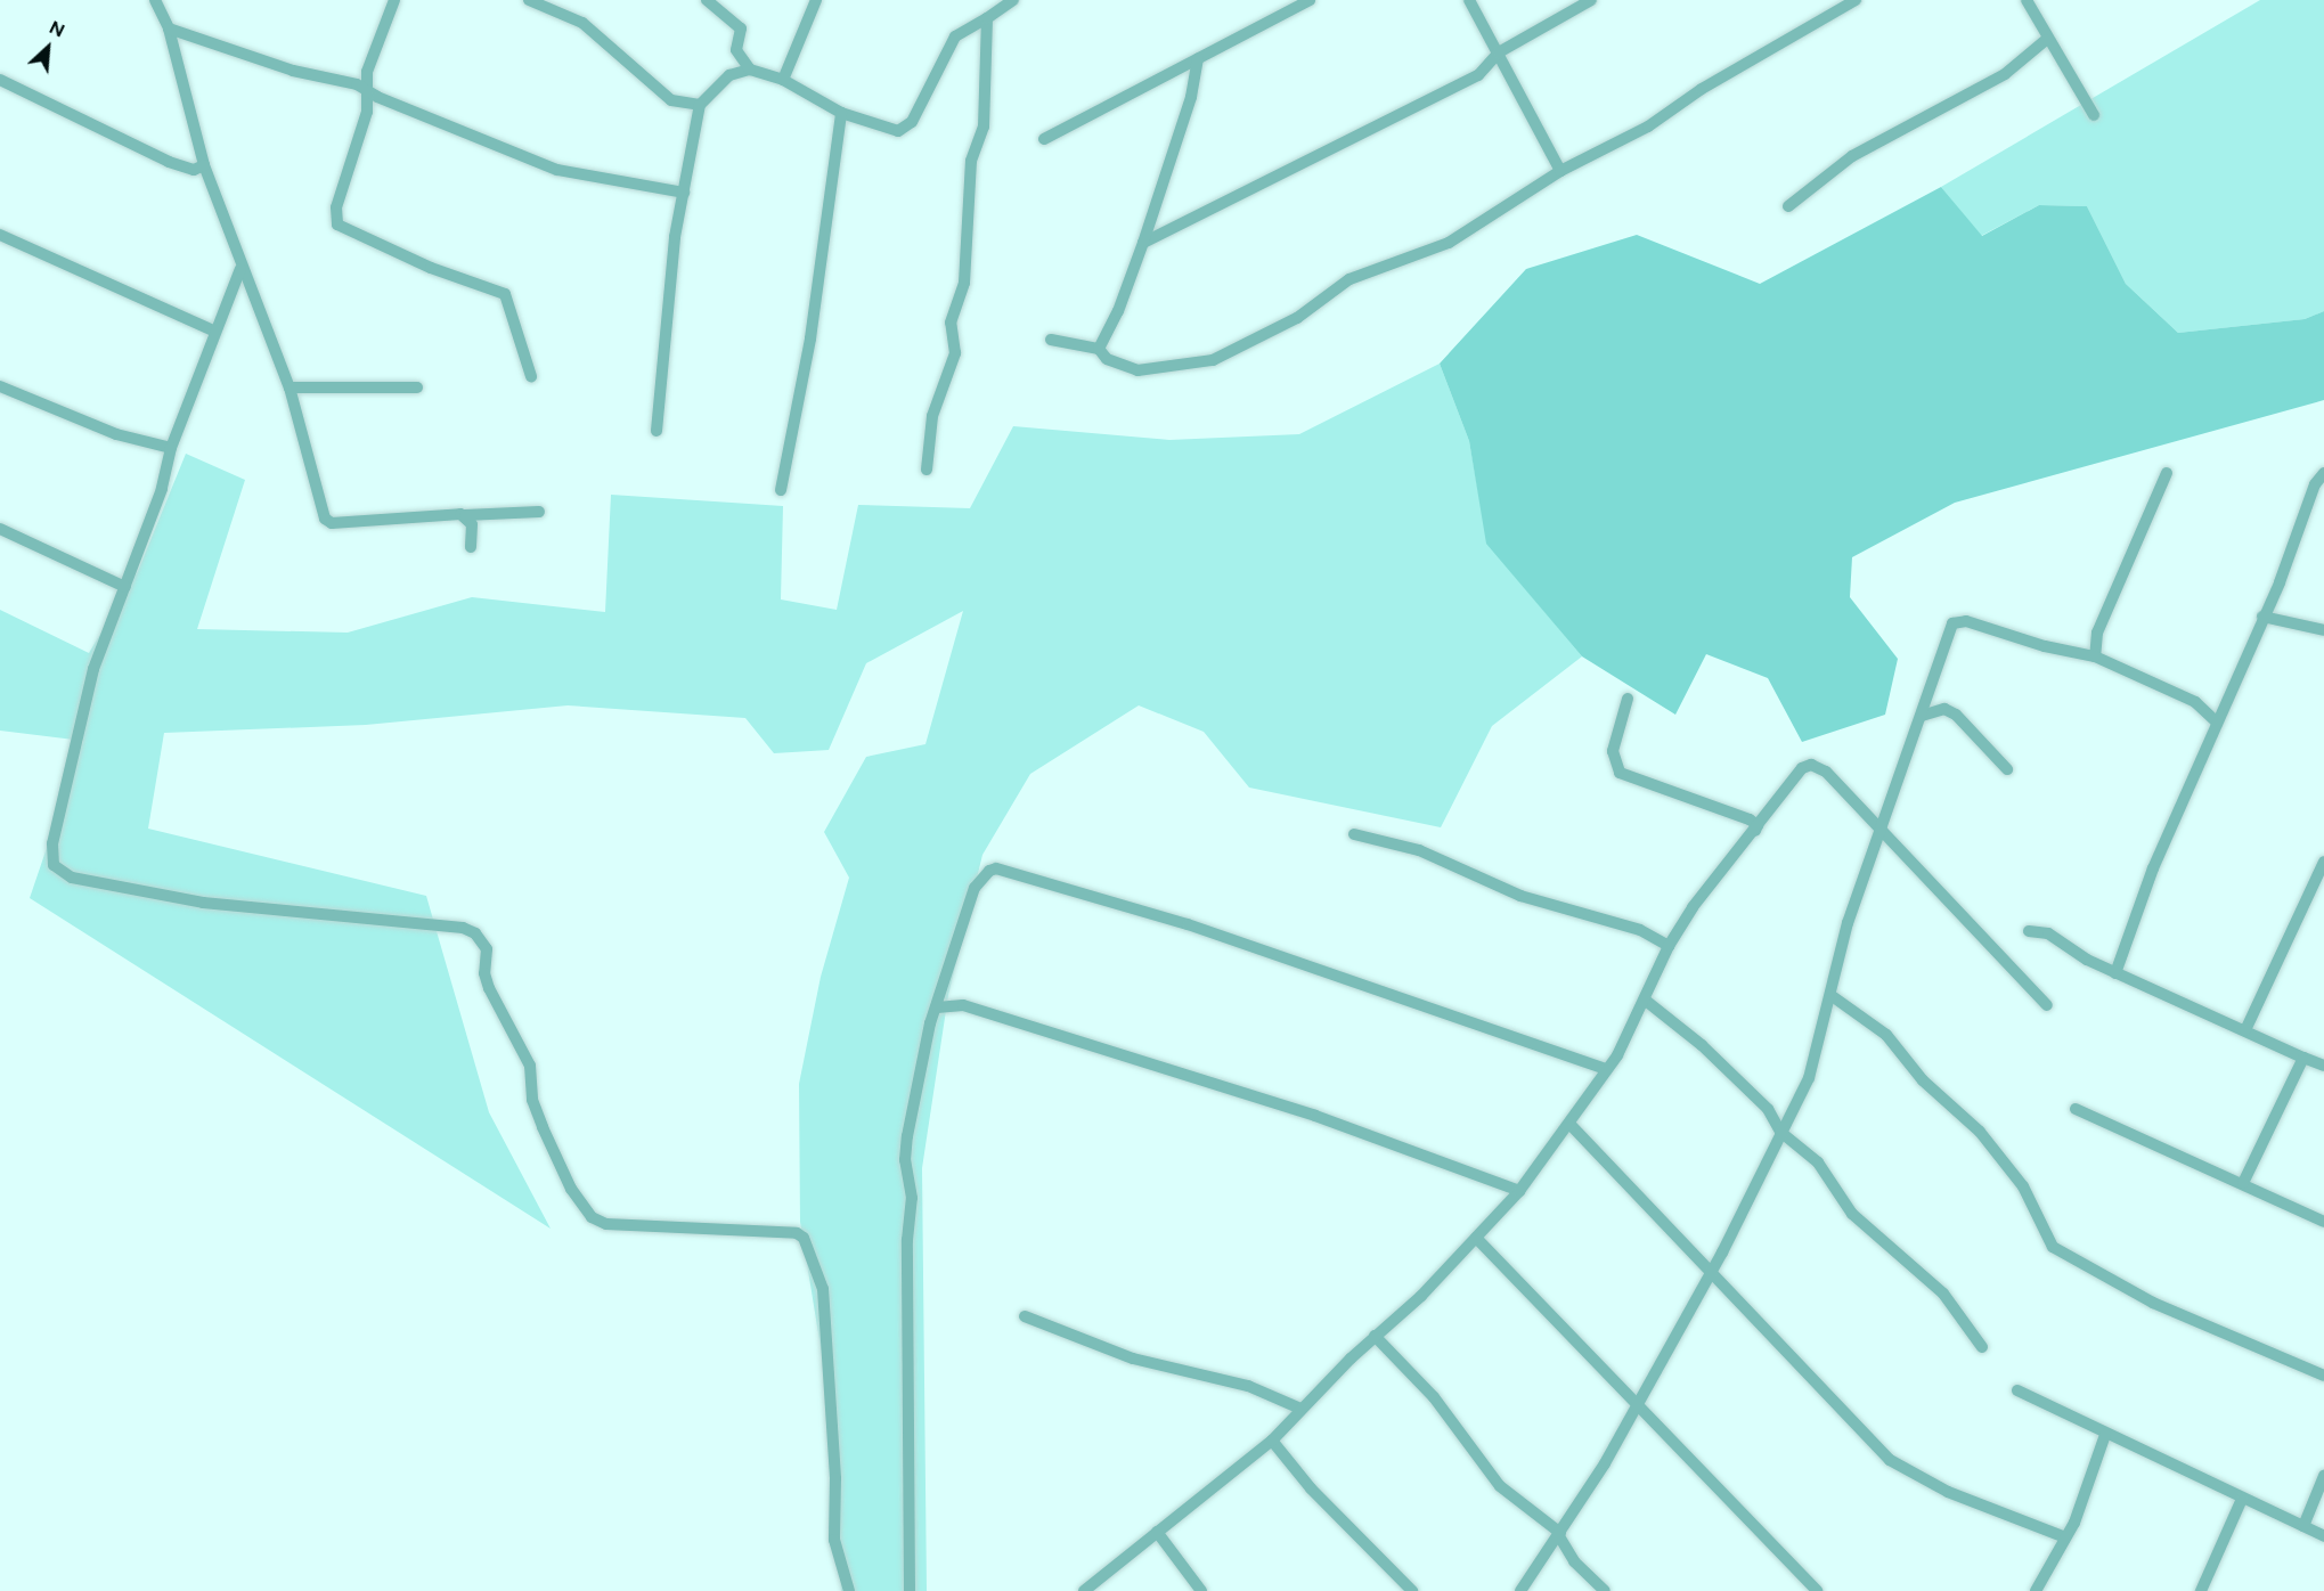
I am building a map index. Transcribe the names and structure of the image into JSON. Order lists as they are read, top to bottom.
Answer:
{
  "north": "top right"
}
